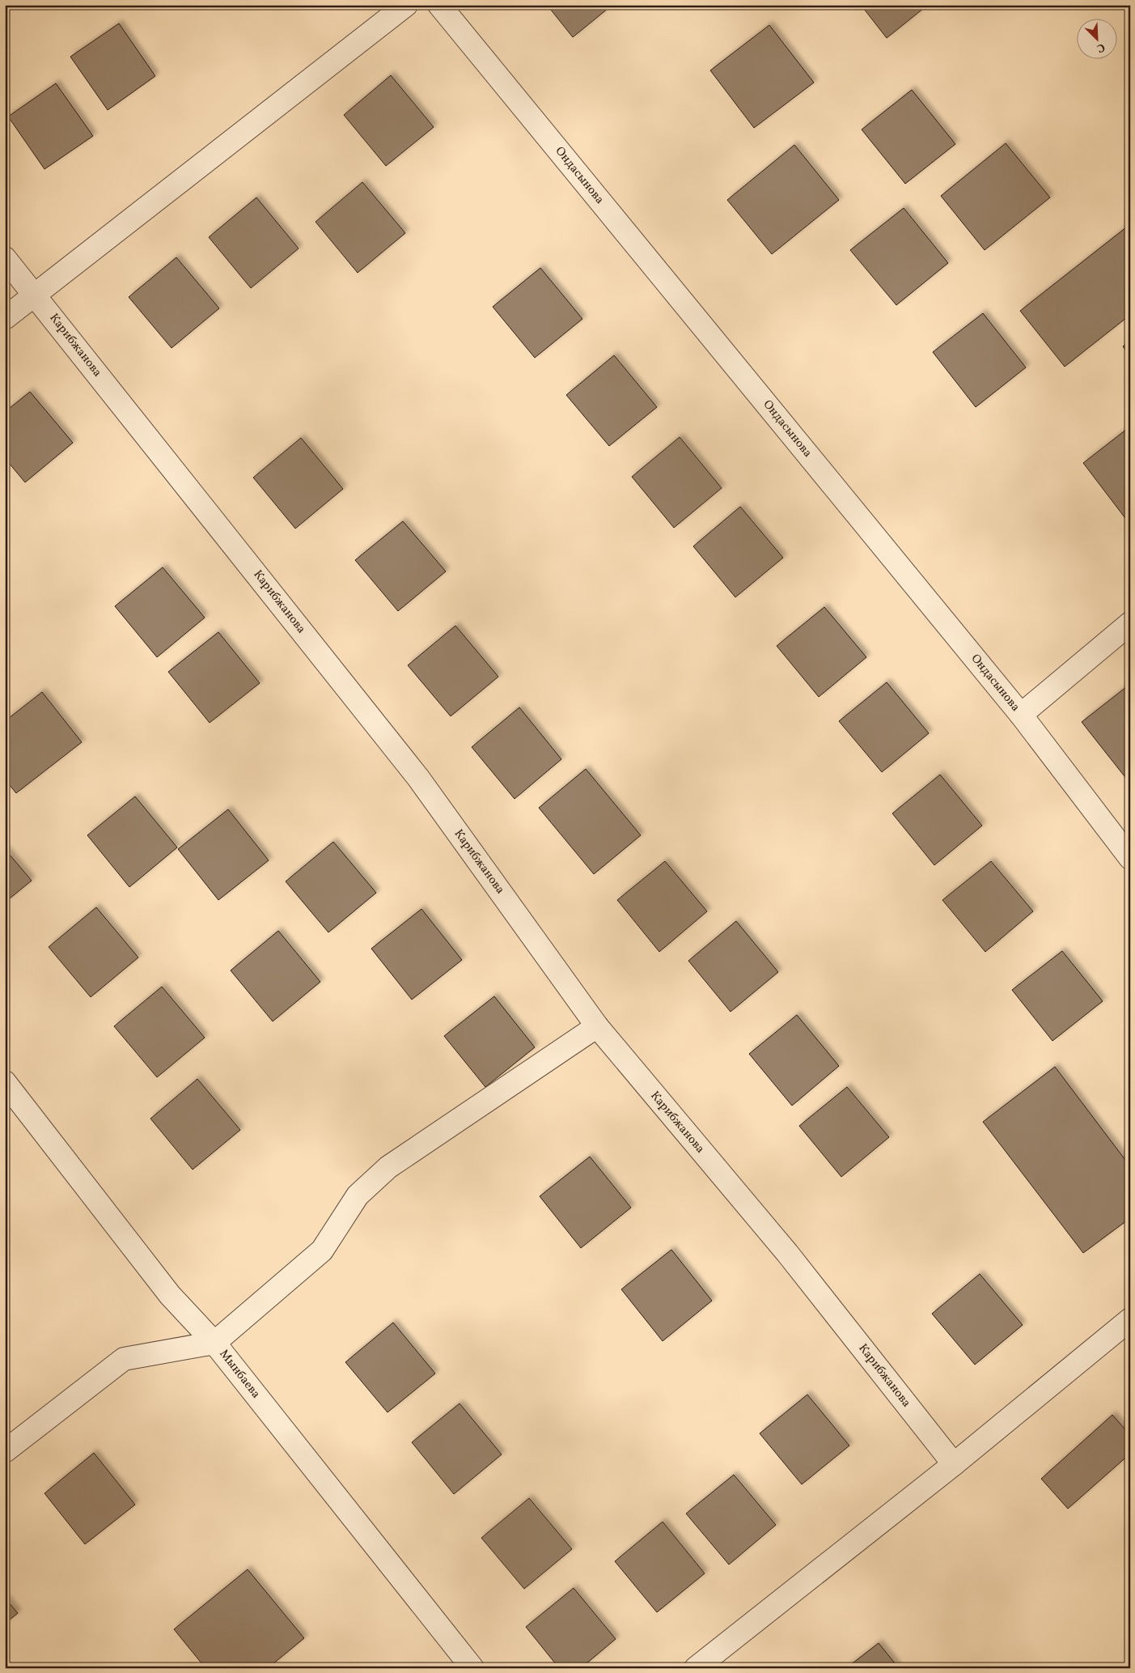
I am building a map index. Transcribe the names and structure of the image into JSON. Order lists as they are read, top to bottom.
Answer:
{
  "streets": {
    "street": ["Ондасынова", "Карибжанова", "Мынбаева"]
  },
  "north": "bottom right"
}
